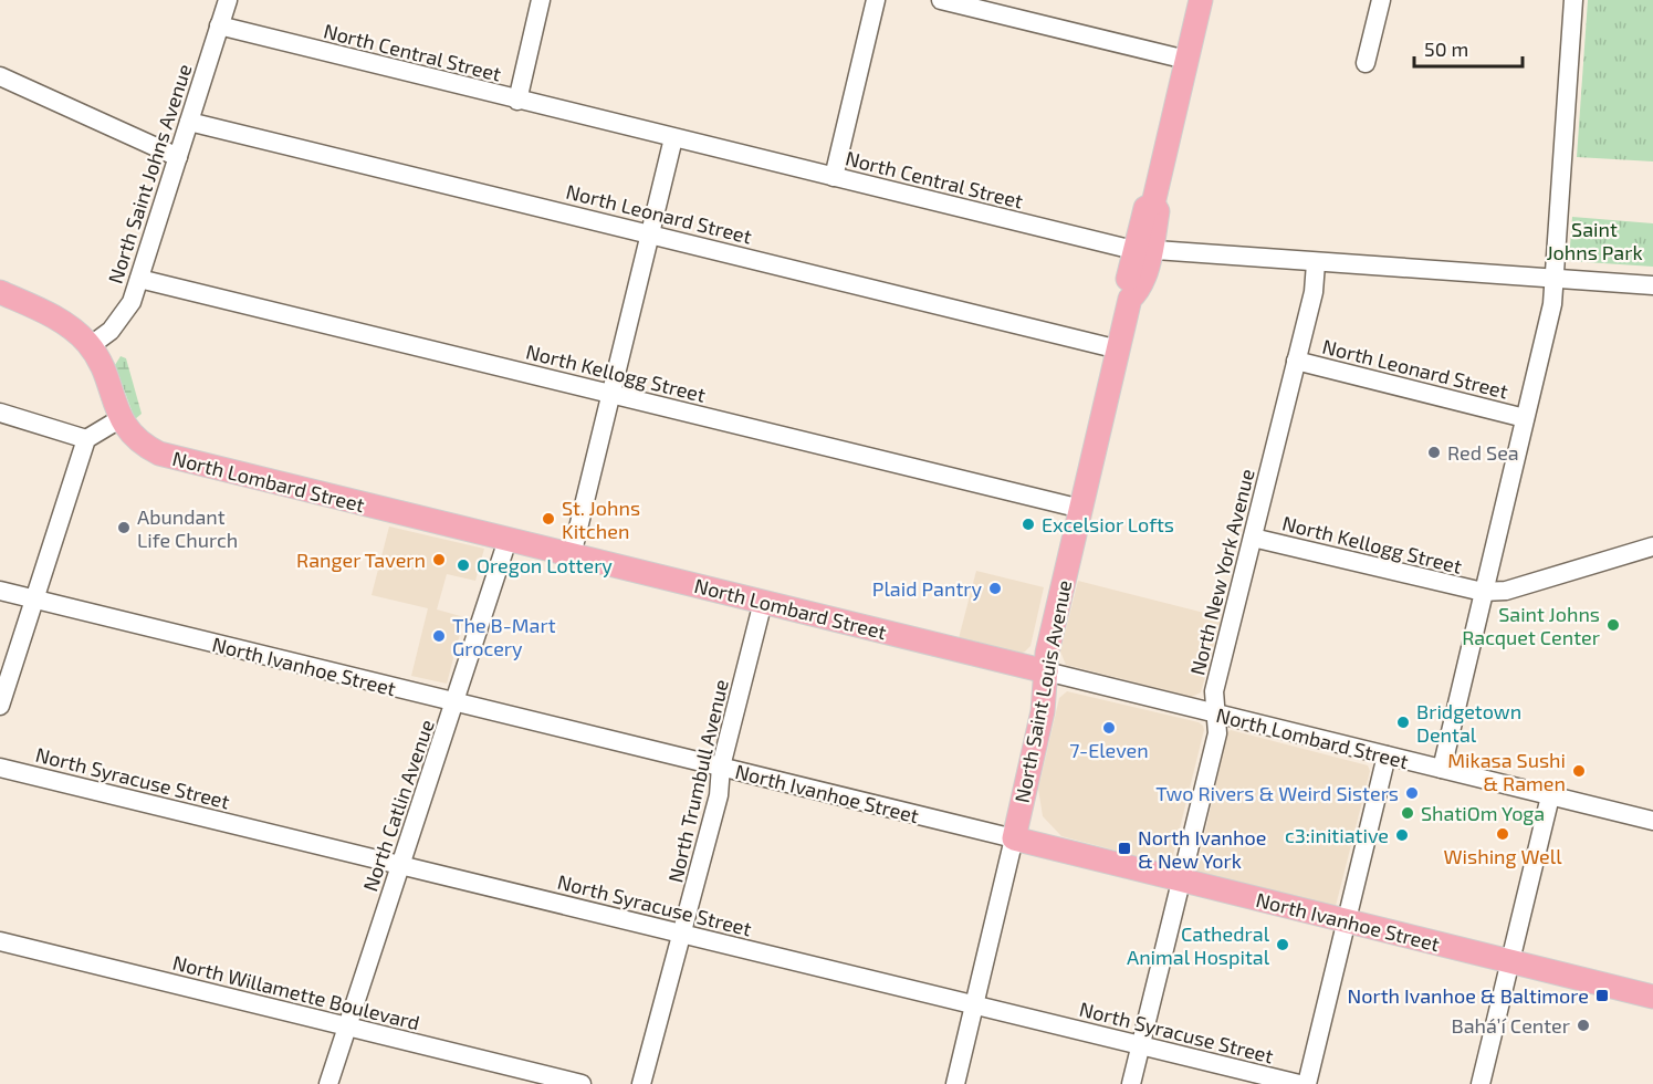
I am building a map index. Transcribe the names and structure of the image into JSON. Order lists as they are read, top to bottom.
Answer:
{
  "streets": {
    "main road": ["North Lombard Street", "North Ivanhoe Street", "North Saint Louis Avenue"],
    "street": [
      "North Central Street",
      "North Saint Johns Avenue",
      "North Leonard Street",
      "North Kellogg Street",
      "North New York Avenue",
      "North Syracuse Street",
      "North Trumbull Avenue",
      "North Catlin Avenue",
      "North Willamette Boulevard"
    ]
  },
  "crossings": [
    ["North Central Street", "North Saint Johns Avenue"],
    ["North Central Street", "North New York Avenue"],
    ["North Central Street", "North Saint Louis Avenue"],
    ["North Saint Johns Avenue", "North Leonard Street"],
    ["North Saint Johns Avenue", "North Kellogg Street"],
    ["North Saint Johns Avenue", "North Lombard Street"],
    ["North Leonard Street", "North New York Avenue"],
    ["North Leonard Street", "North Saint Louis Avenue"],
    ["North Kellogg Street", "North New York Avenue"],
    ["North Kellogg Street", "North Saint Louis Avenue"],
    ["North Lombard Street", "North New York Avenue"],
    ["North Lombard Street", "North Saint Louis Avenue"],
    ["North Lombard Street", "North Trumbull Avenue"],
    ["North Lombard Street", "North Catlin Avenue"],
    ["North New York Avenue", "North Ivanhoe Street"],
    ["North New York Avenue", "North Syracuse Street"],
    ["North Ivanhoe Street", "North Saint Louis Avenue"],
    ["North Ivanhoe Street", "North Trumbull Avenue"],
    ["North Ivanhoe Street", "North Catlin Avenue"],
    ["North Saint Louis Avenue", "North Syracuse Street"],
    ["North Syracuse Street", "North Trumbull Avenue"],
    ["North Syracuse Street", "North Catlin Avenue"],
    ["North Catlin Avenue", "North Willamette Boulevard"]
  ],
  "parks": ["Saint Johns Park"],
  "places": {
    "other": [
      "Red Sea",
      "St. Johns Kitchen",
      "Excelsior Lofts",
      "Abundant Life Church",
      "Ranger Tavern",
      "Oregon Lottery",
      "Plaid Pantry",
      "Saint Johns Racquet Center",
      "The B-Mart Grocery",
      "Bridgetown Dental",
      "7-Eleven",
      "Mikasa Sushi & Ramen",
      "Two Rivers & Weird Sisters",
      "ShatiOm Yoga",
      "Wishing Well",
      "c3:initiative",
      "Cathedral Animal Hospital",
      "Bahá’í Center"
    ],
    "transit": ["North Ivanhoe & New York", "North Ivanhoe & Baltimore"]
  },
  "scale_bar": "50 m"
}
